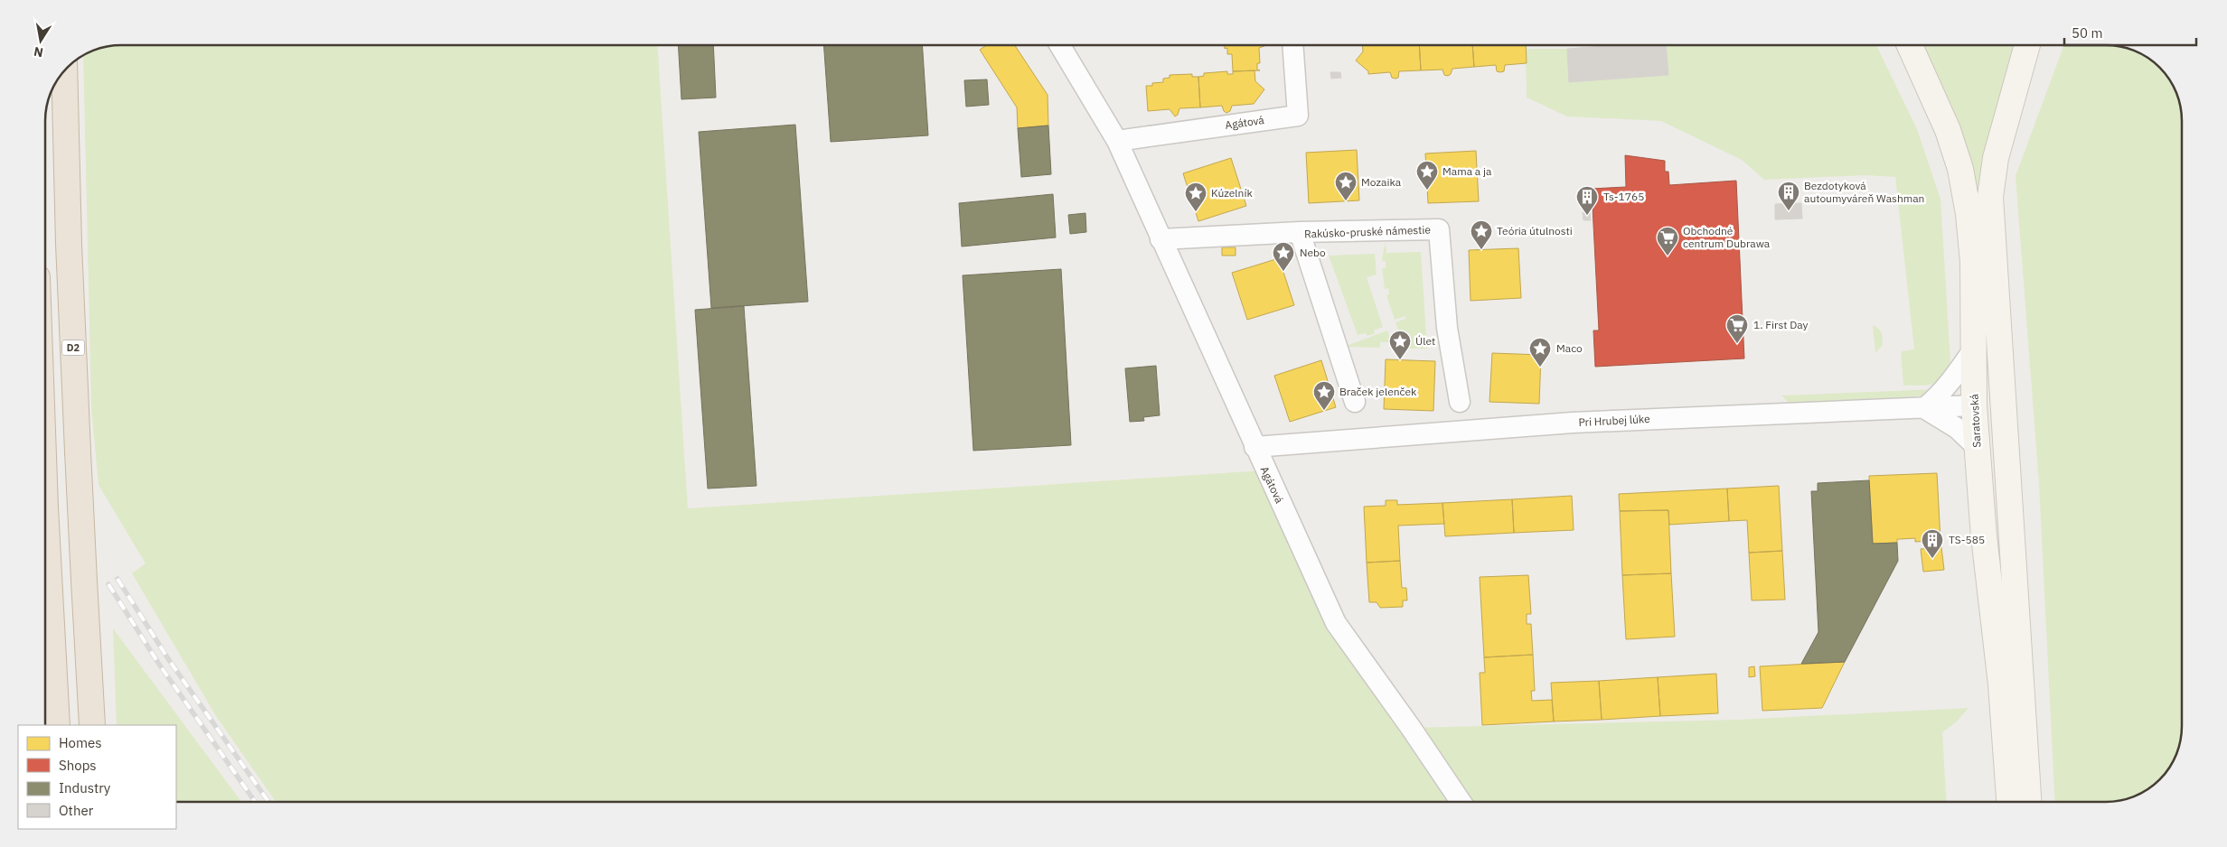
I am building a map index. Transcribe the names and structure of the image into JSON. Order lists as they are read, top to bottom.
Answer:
{
  "streets": {
    "highway": ["D2"],
    "main road": ["Saratovská"],
    "street": ["Agátová", "Rakúsko-pruské námestie", "Pri Hrubej lúke"]
  },
  "crossings": [
    ["Agátová", "Pri Hrubej lúke"],
    ["Pri Hrubej lúke", "Saratovská"]
  ],
  "places": {
    "place": [
      "Mama a ja",
      "Mozaika",
      "Kúzelník",
      "Teória útulnosti",
      "Nebo",
      "Úlet",
      "Maco",
      "Braček jelenček"
    ],
    "building": ["Bezdotyková autoumyváreň Washman", "Ts-1765", "TS-585"],
    "supermarket": ["Obchodné centrum Dubrawa", "1. First Day"]
  },
  "legend": [
    "Homes",
    "Shops",
    "Industry",
    "Other"
  ],
  "scale_bar": "50 m",
  "north": "bottom"
}
